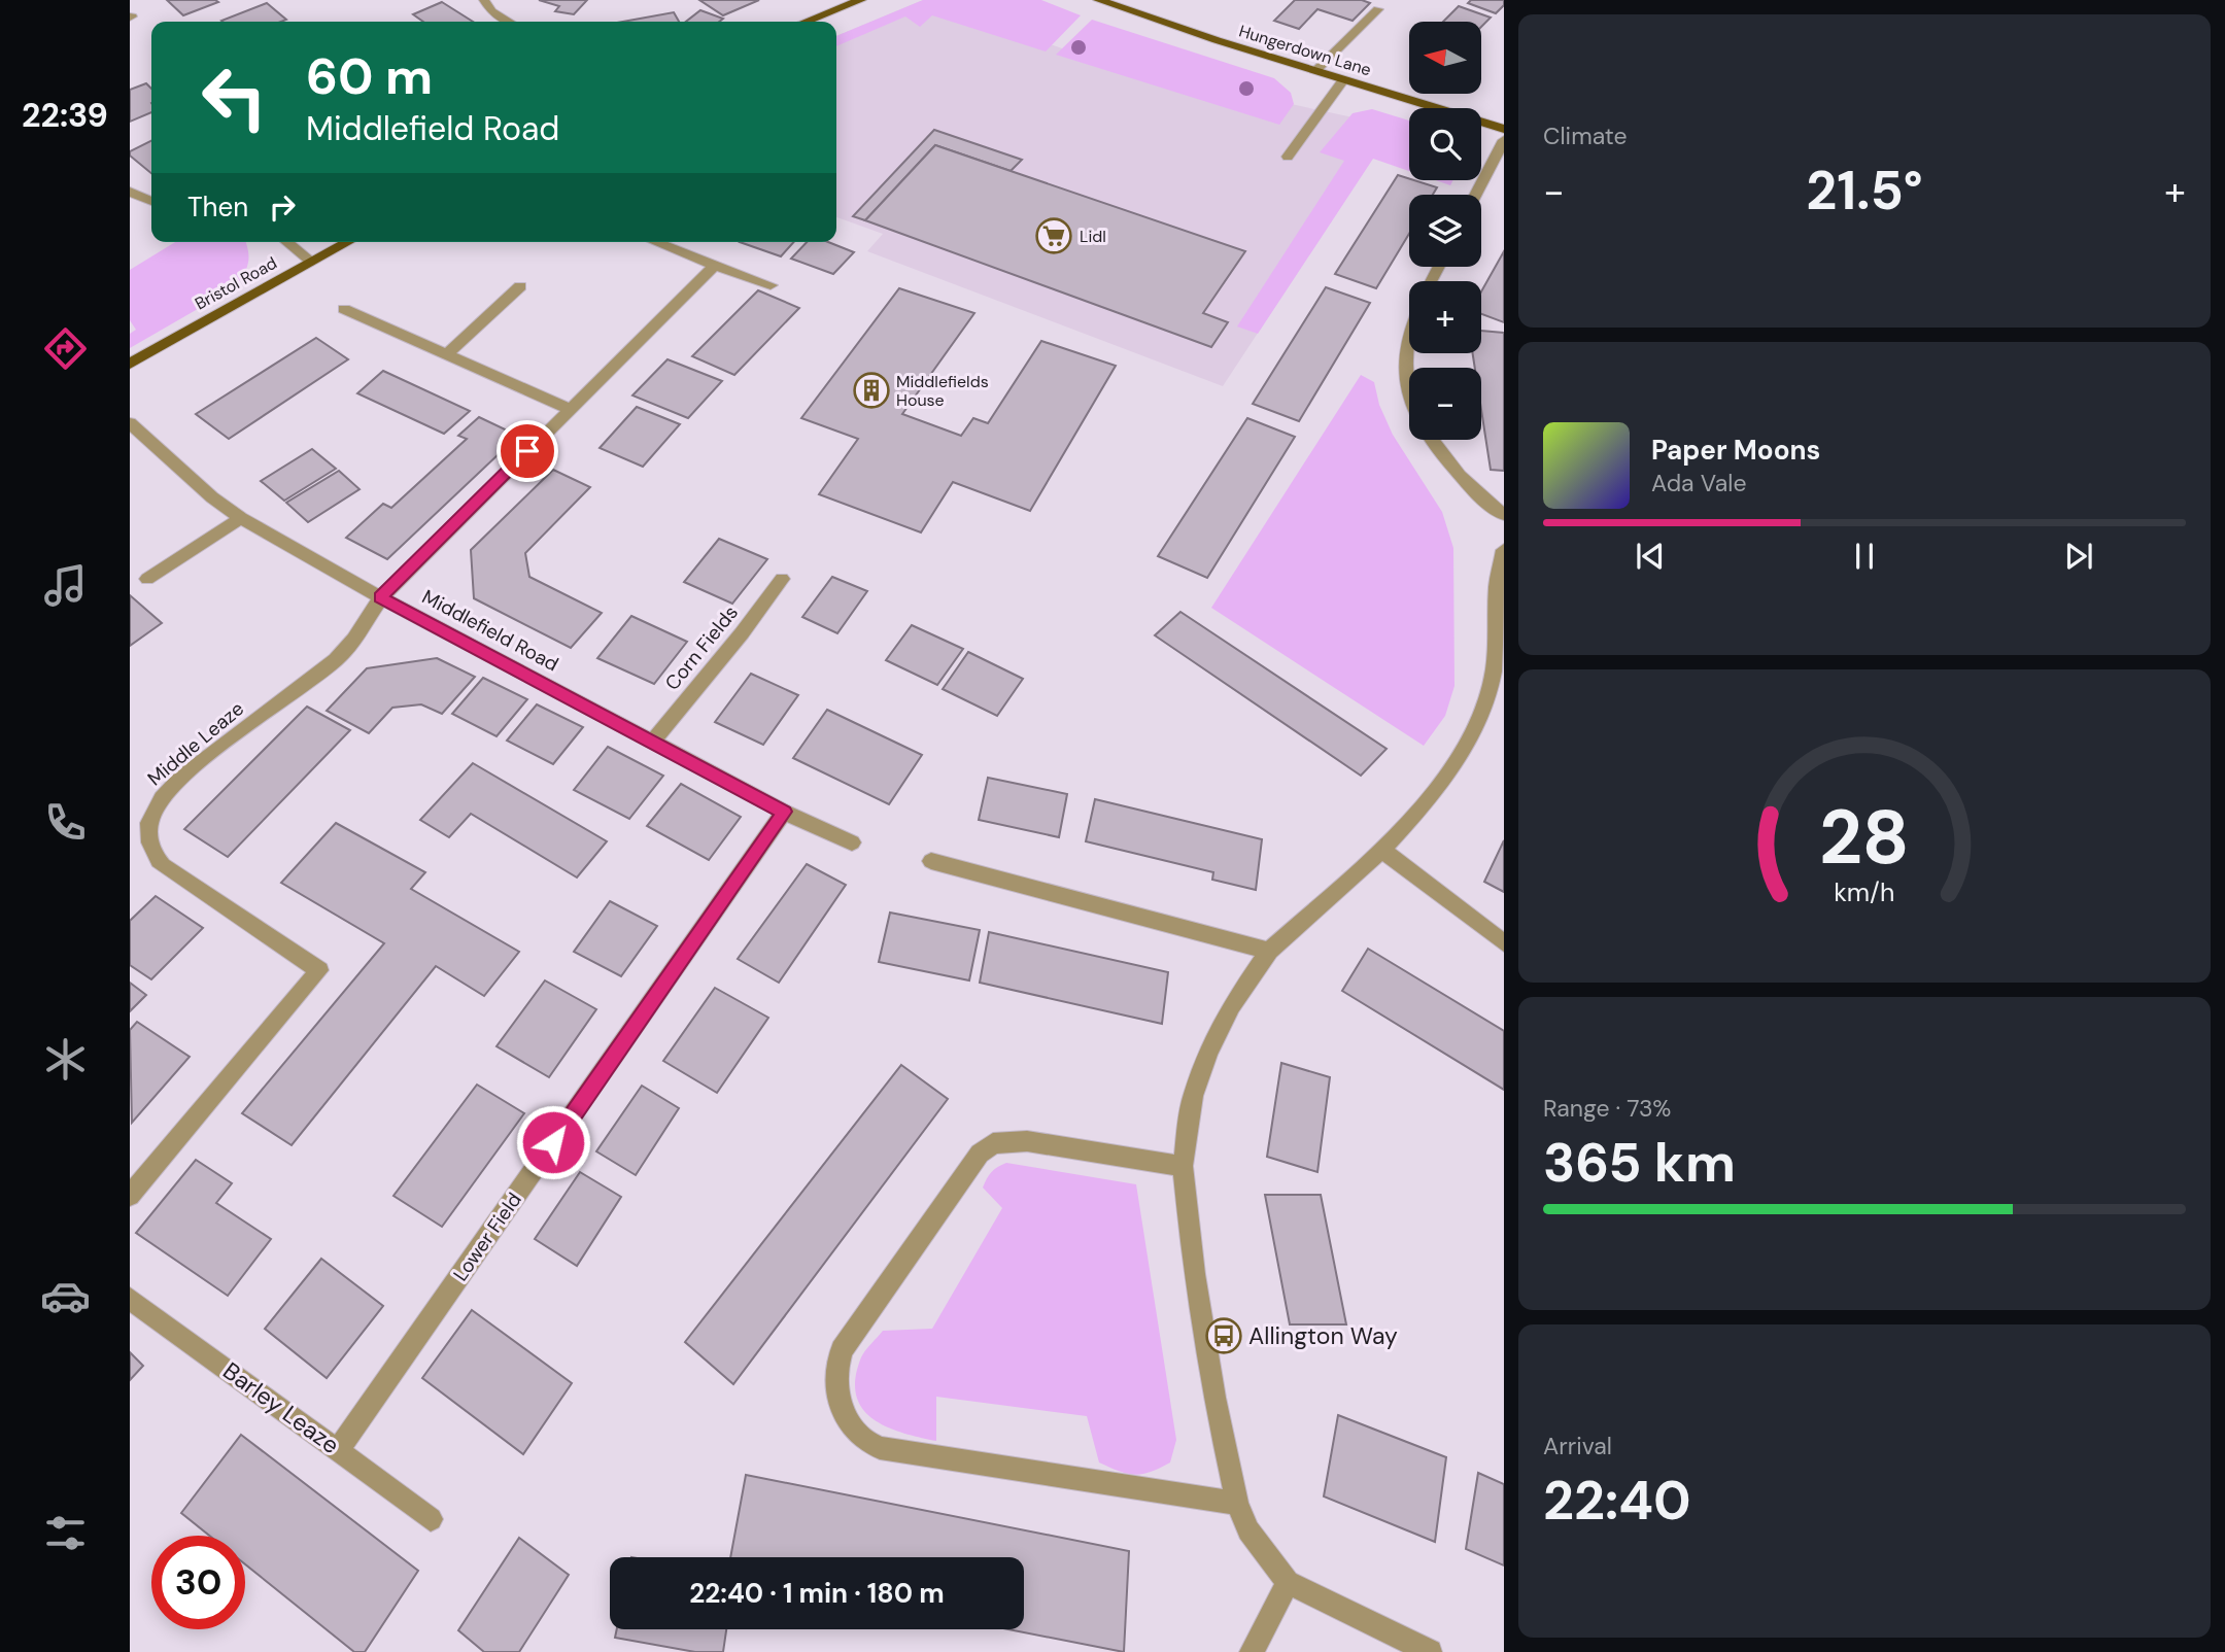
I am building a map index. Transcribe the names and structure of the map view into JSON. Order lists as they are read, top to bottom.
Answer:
{
  "streets": {
    "main road": ["Hungerdown Lane", "Bristol Road"],
    "street": [
      "Middlefield Road",
      "Corn Fields",
      "Middle Leaze",
      "Lower Field",
      "Barley Leaze"
    ]
  },
  "crossings": [
    ["Middlefield Road", "Corn Fields"],
    ["Middlefield Road", "Middle Leaze"],
    ["Middlefield Road", "Lower Field"],
    ["Lower Field", "Barley Leaze"]
  ],
  "places": {
    "supermarket": ["Lidl"],
    "building": ["Middlefields House"],
    "bus stop": ["Allington Way"]
  },
  "north": "left",
  "page": {
    "tabs": "22:39",
    "tile": [
      "Climate",
      ["Range · 73%", "365 km"],
      ["Arrival", "22:40"]
    ],
    "map_buttons": ["+", "−"],
    "turn": ["60 m", "Middlefield Road"],
    "heat": ["−", "21.5°", "+"],
    "then": "Then",
    "song": ["Paper Moons", "Ada Vale"],
    "limit": "30",
    "trip": "22:40 · 1 min · 180 m",
    "gauge": ["28", "km/h"]
  }
}
